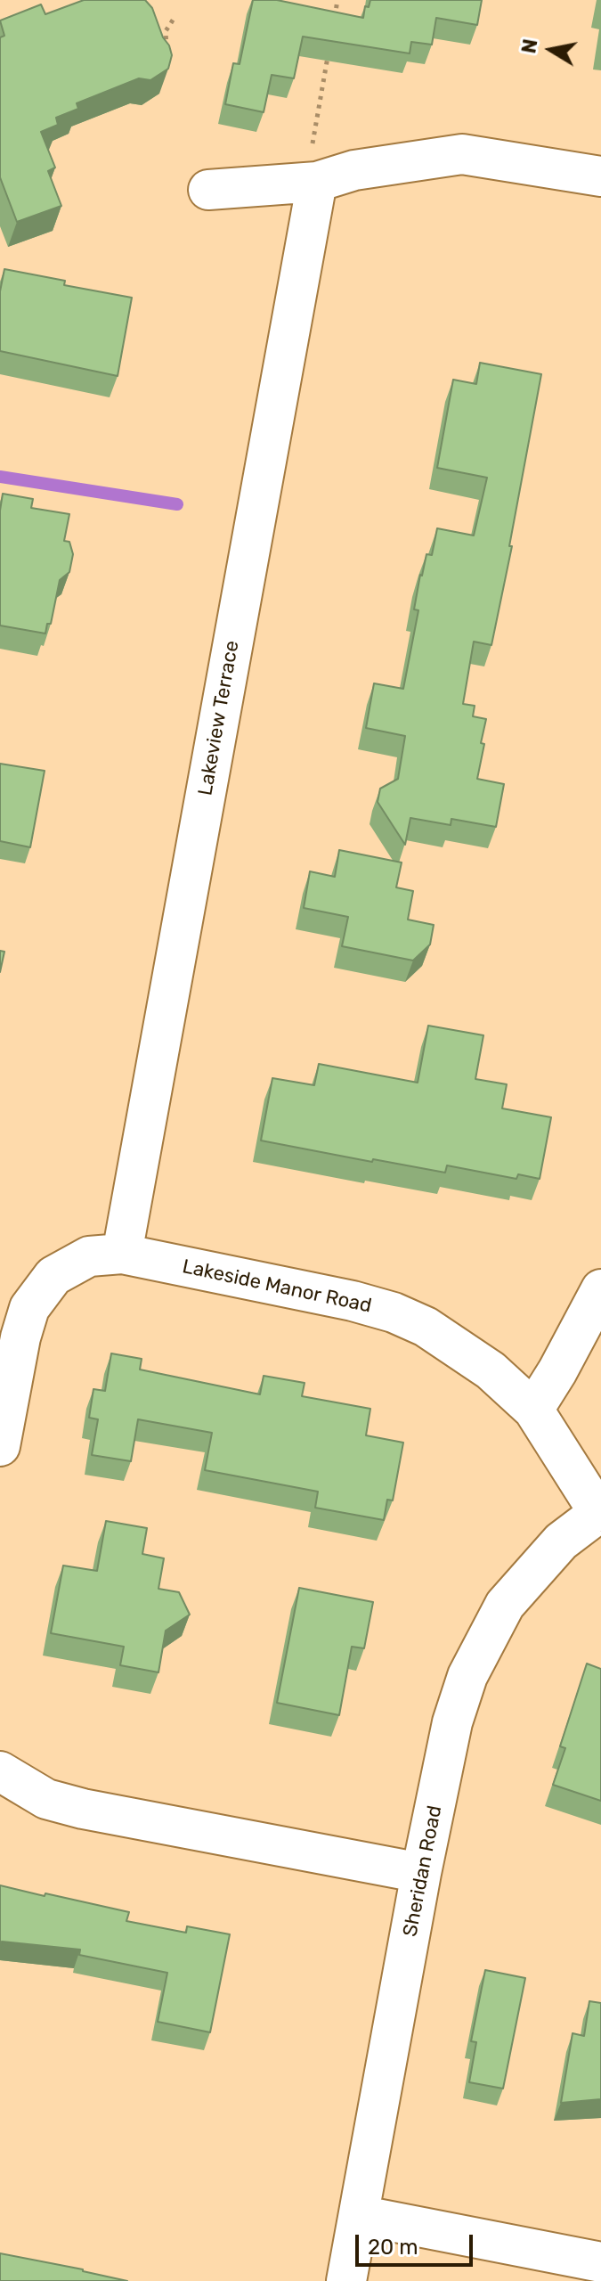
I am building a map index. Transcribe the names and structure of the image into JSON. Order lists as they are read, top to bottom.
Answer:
{
  "streets": {
    "street": ["Lakeview Terrace", "Lakeside Manor Road", "Sheridan Road"]
  },
  "crossings": [
    ["Lakeview Terrace", "Lakeside Manor Road"],
    ["Lakeside Manor Road", "Sheridan Road"]
  ],
  "scale_bar": "20 m",
  "north": "left"
}
